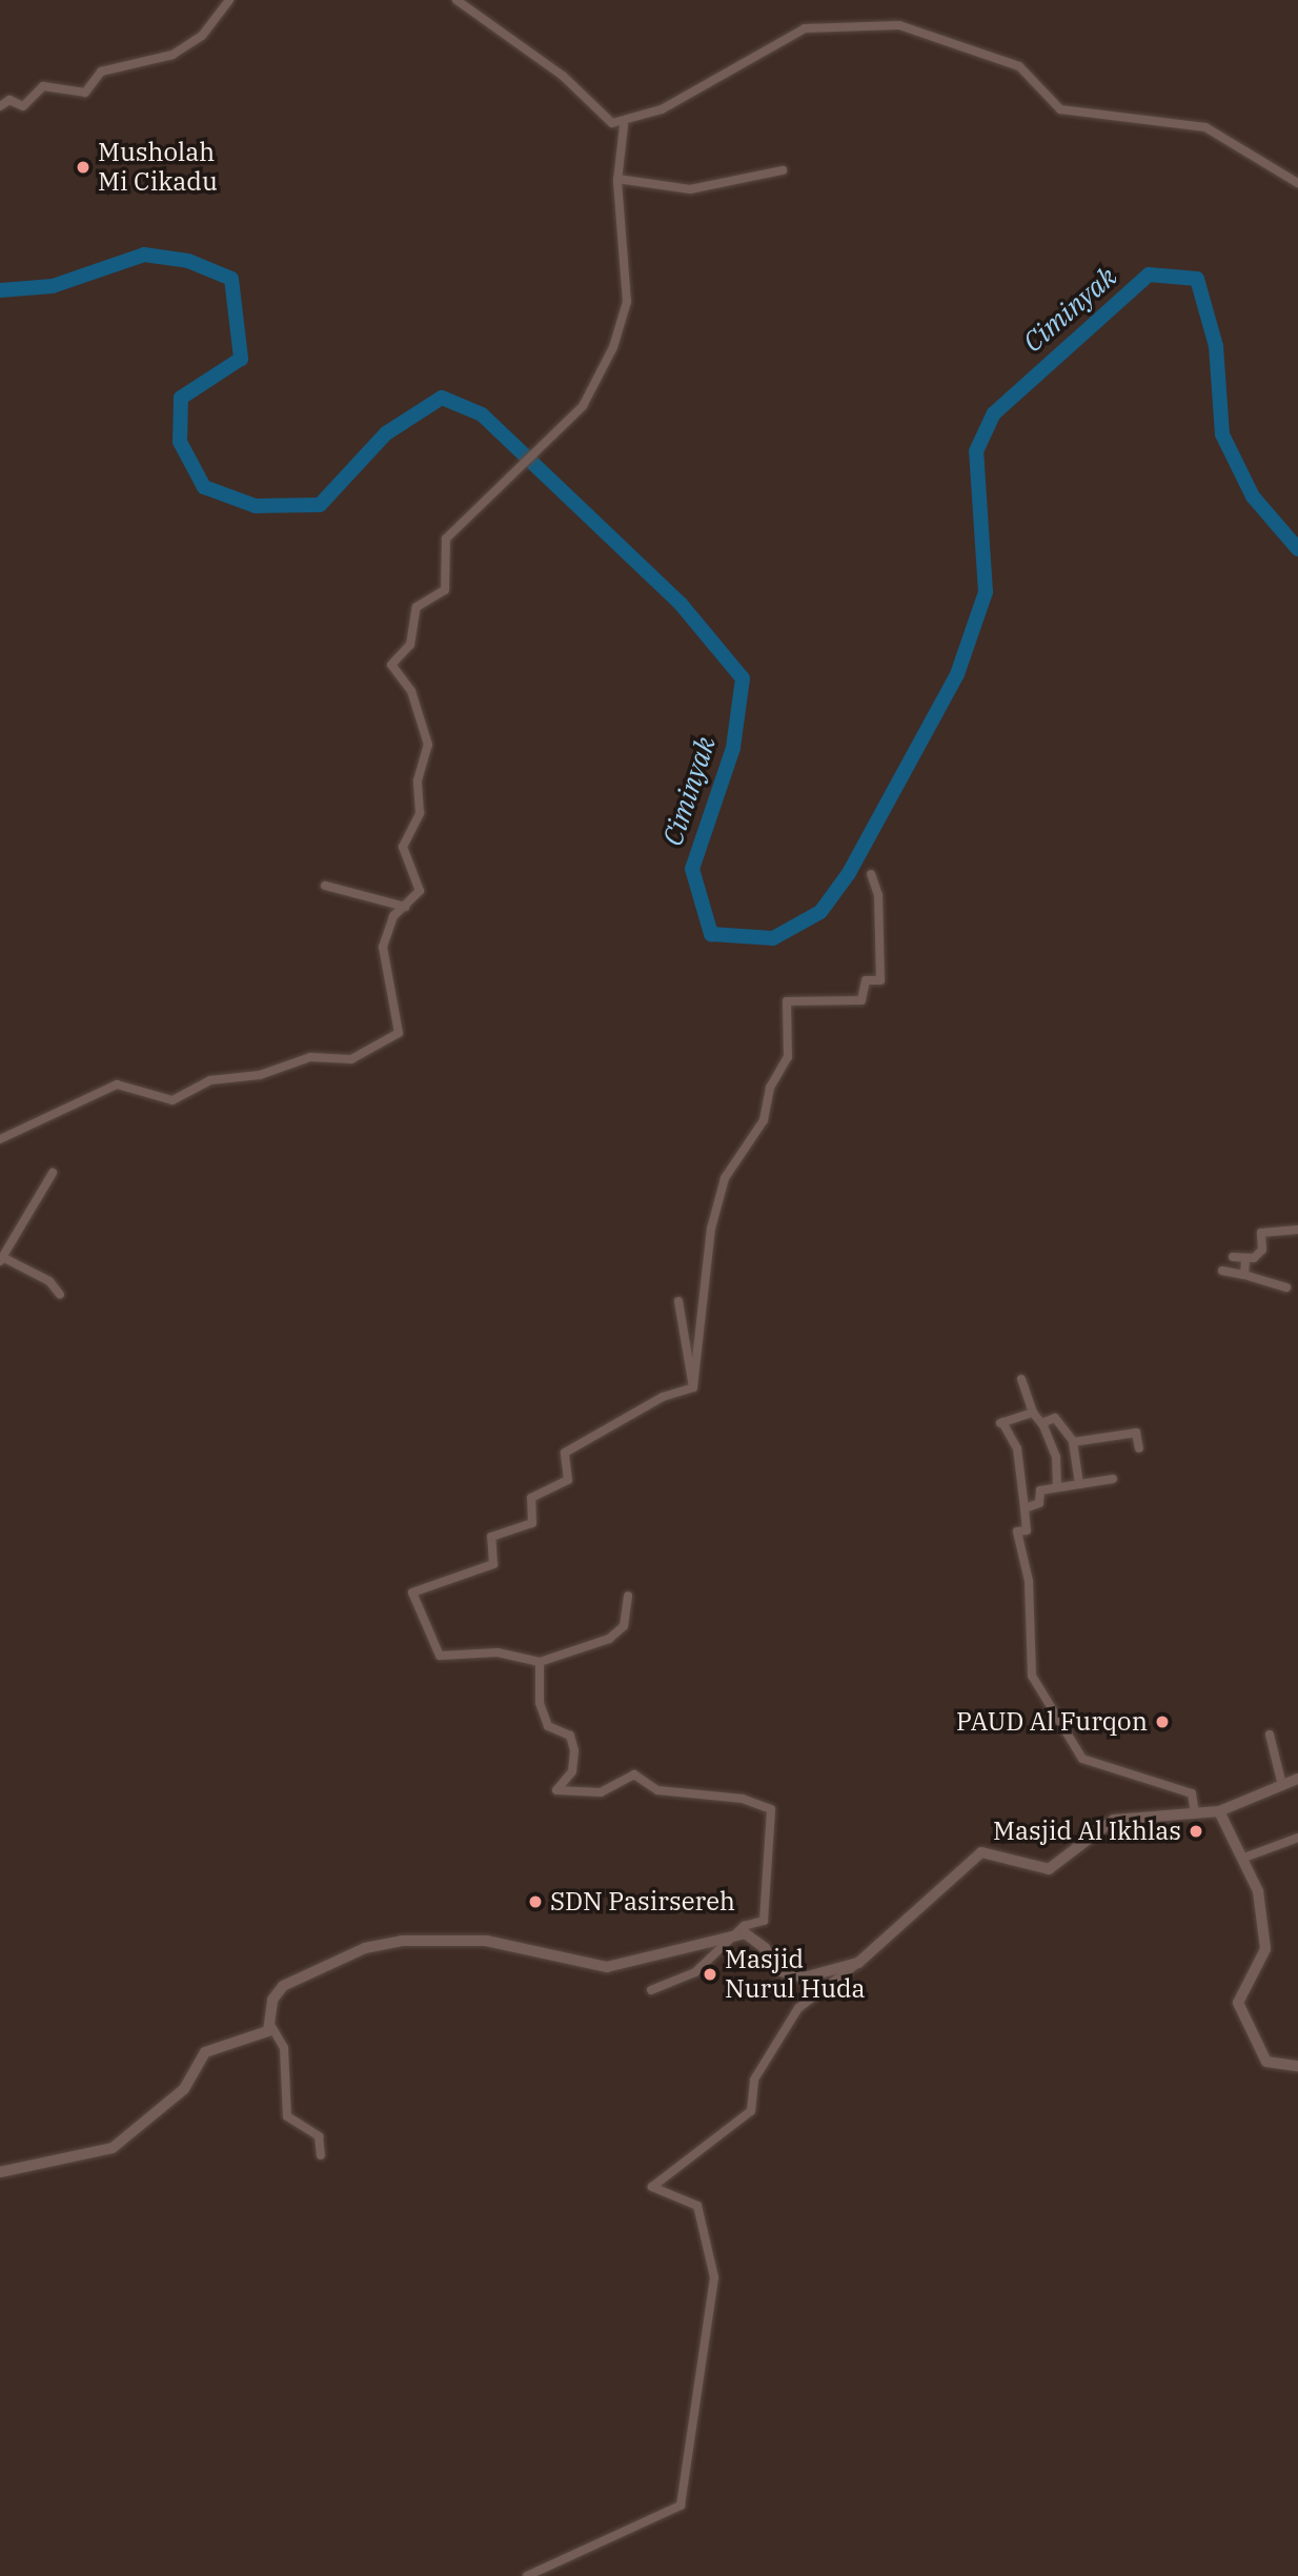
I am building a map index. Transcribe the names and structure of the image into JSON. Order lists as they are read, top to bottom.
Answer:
{
  "water": ["Ciminyak"],
  "places": [
    "Musholah Mi Cikadu",
    "PAUD Al Furqon",
    "Masjid Al Ikhlas",
    "SDN Pasirsereh",
    "Masjid Nurul Huda"
  ]
}
